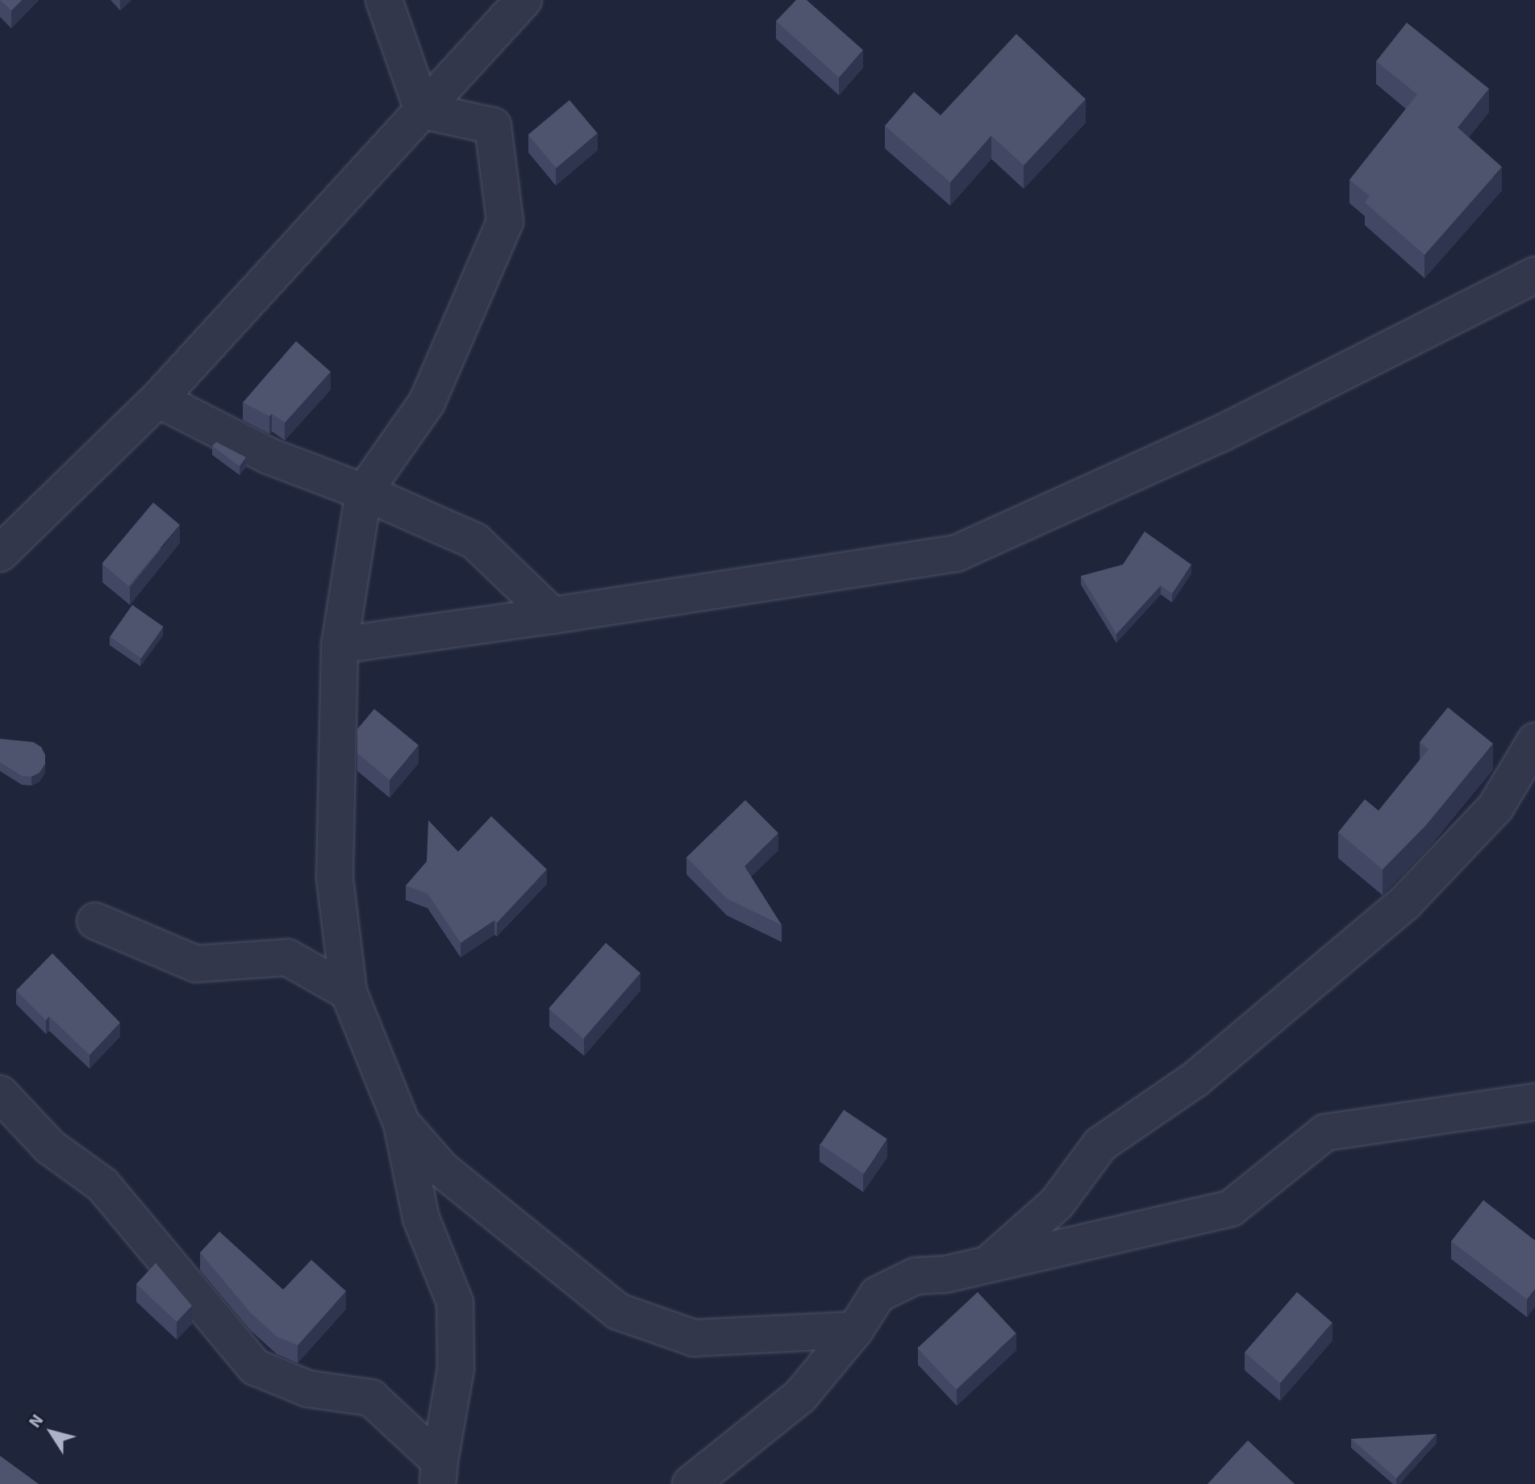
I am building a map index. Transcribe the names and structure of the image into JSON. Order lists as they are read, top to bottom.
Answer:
{
  "north": "top left"
}
